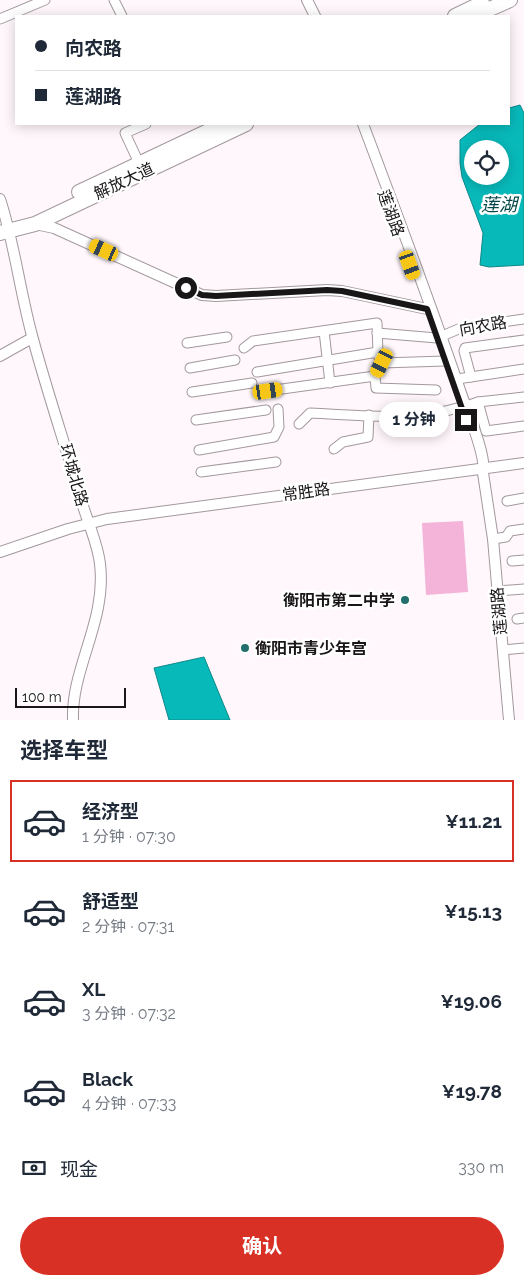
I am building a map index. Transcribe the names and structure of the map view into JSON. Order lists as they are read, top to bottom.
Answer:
{
  "streets": {
    "highway": ["解放大道"],
    "street": [
      "莲湖路",
      "向农路",
      "环城北路",
      "常胜路"
    ]
  },
  "crossings": [
    ["解放大道", "环城北路"],
    ["莲湖路", "向农路"],
    ["莲湖路", "常胜路"],
    ["环城北路", "常胜路"]
  ],
  "water": ["莲湖"],
  "places": ["衡阳市第二中学", "衡阳市青少年宫"],
  "scale_bar": "100 m",
  "page": {
    "banner": ["向农路", "莲湖路"],
    "bubble": "1 分钟",
    "scale": "100 m",
    "heading": "选择车型",
    "list": [
      {
        "name": "经济型",
        "note": "1 分钟 · 07:30",
        "value": "¥11.21"
      },
      {
        "name": "舒适型",
        "note": "2 分钟 · 07:31",
        "value": "¥15.13"
      },
      {
        "name": "XL",
        "note": "3 分钟 · 07:32",
        "value": "¥19.06"
      },
      {
        "name": "Black",
        "note": "4 分钟 · 07:33",
        "value": "¥19.78"
      }
    ],
    "pay": ["现金", "330 m"],
    "buttons": "确认"
  }
}
